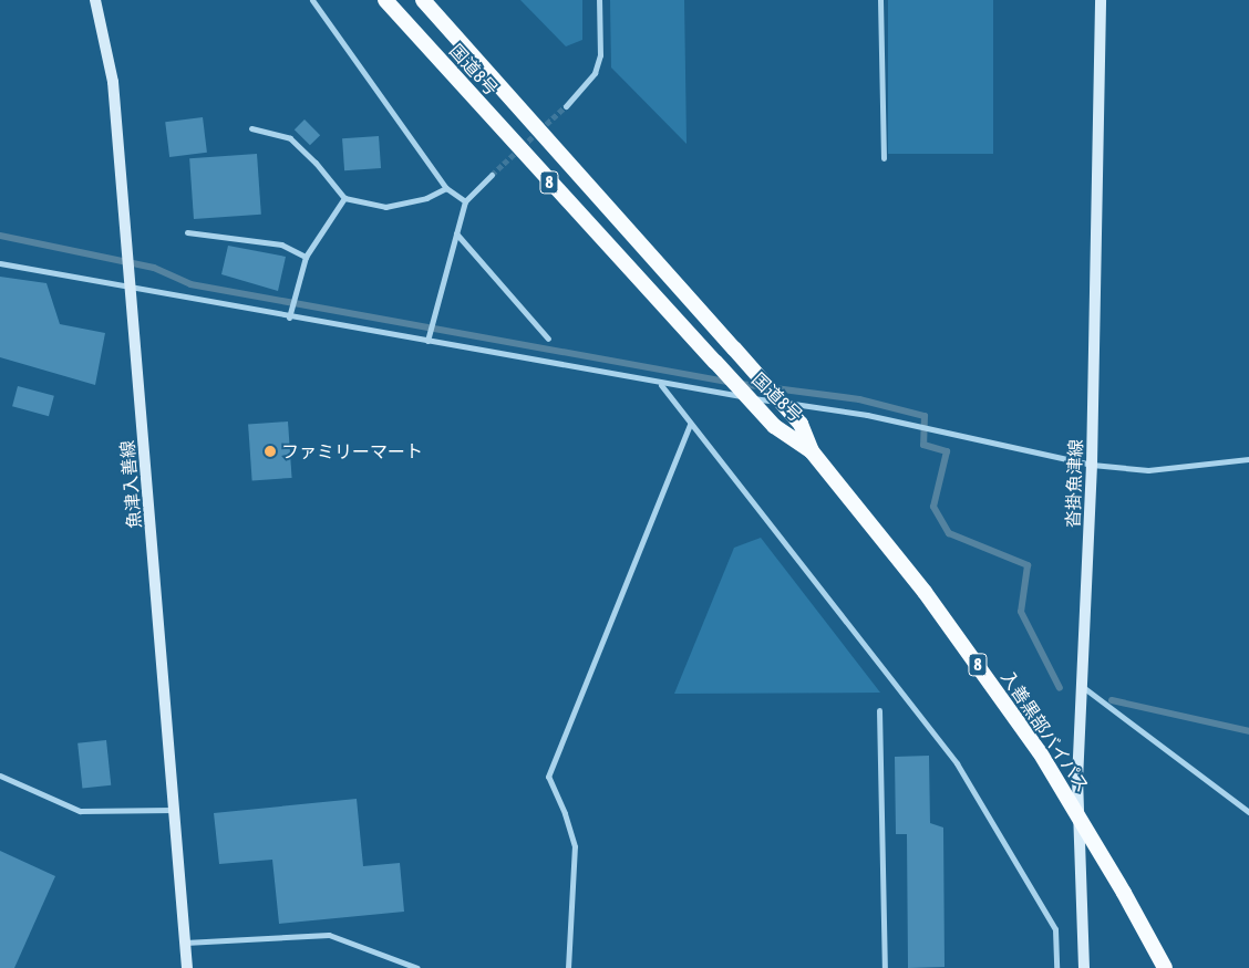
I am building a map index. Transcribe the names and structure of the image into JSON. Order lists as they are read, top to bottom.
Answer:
{
  "streets": {
    "highway": ["国道8号", "8", "入善黒部バイパス"],
    "main road": ["沓掛魚津線", "魚津入善線"]
  },
  "crossings": [
    ["国道8号", "入善黒部バイパス"]
  ],
  "places": ["ファミリーマート"]
}
